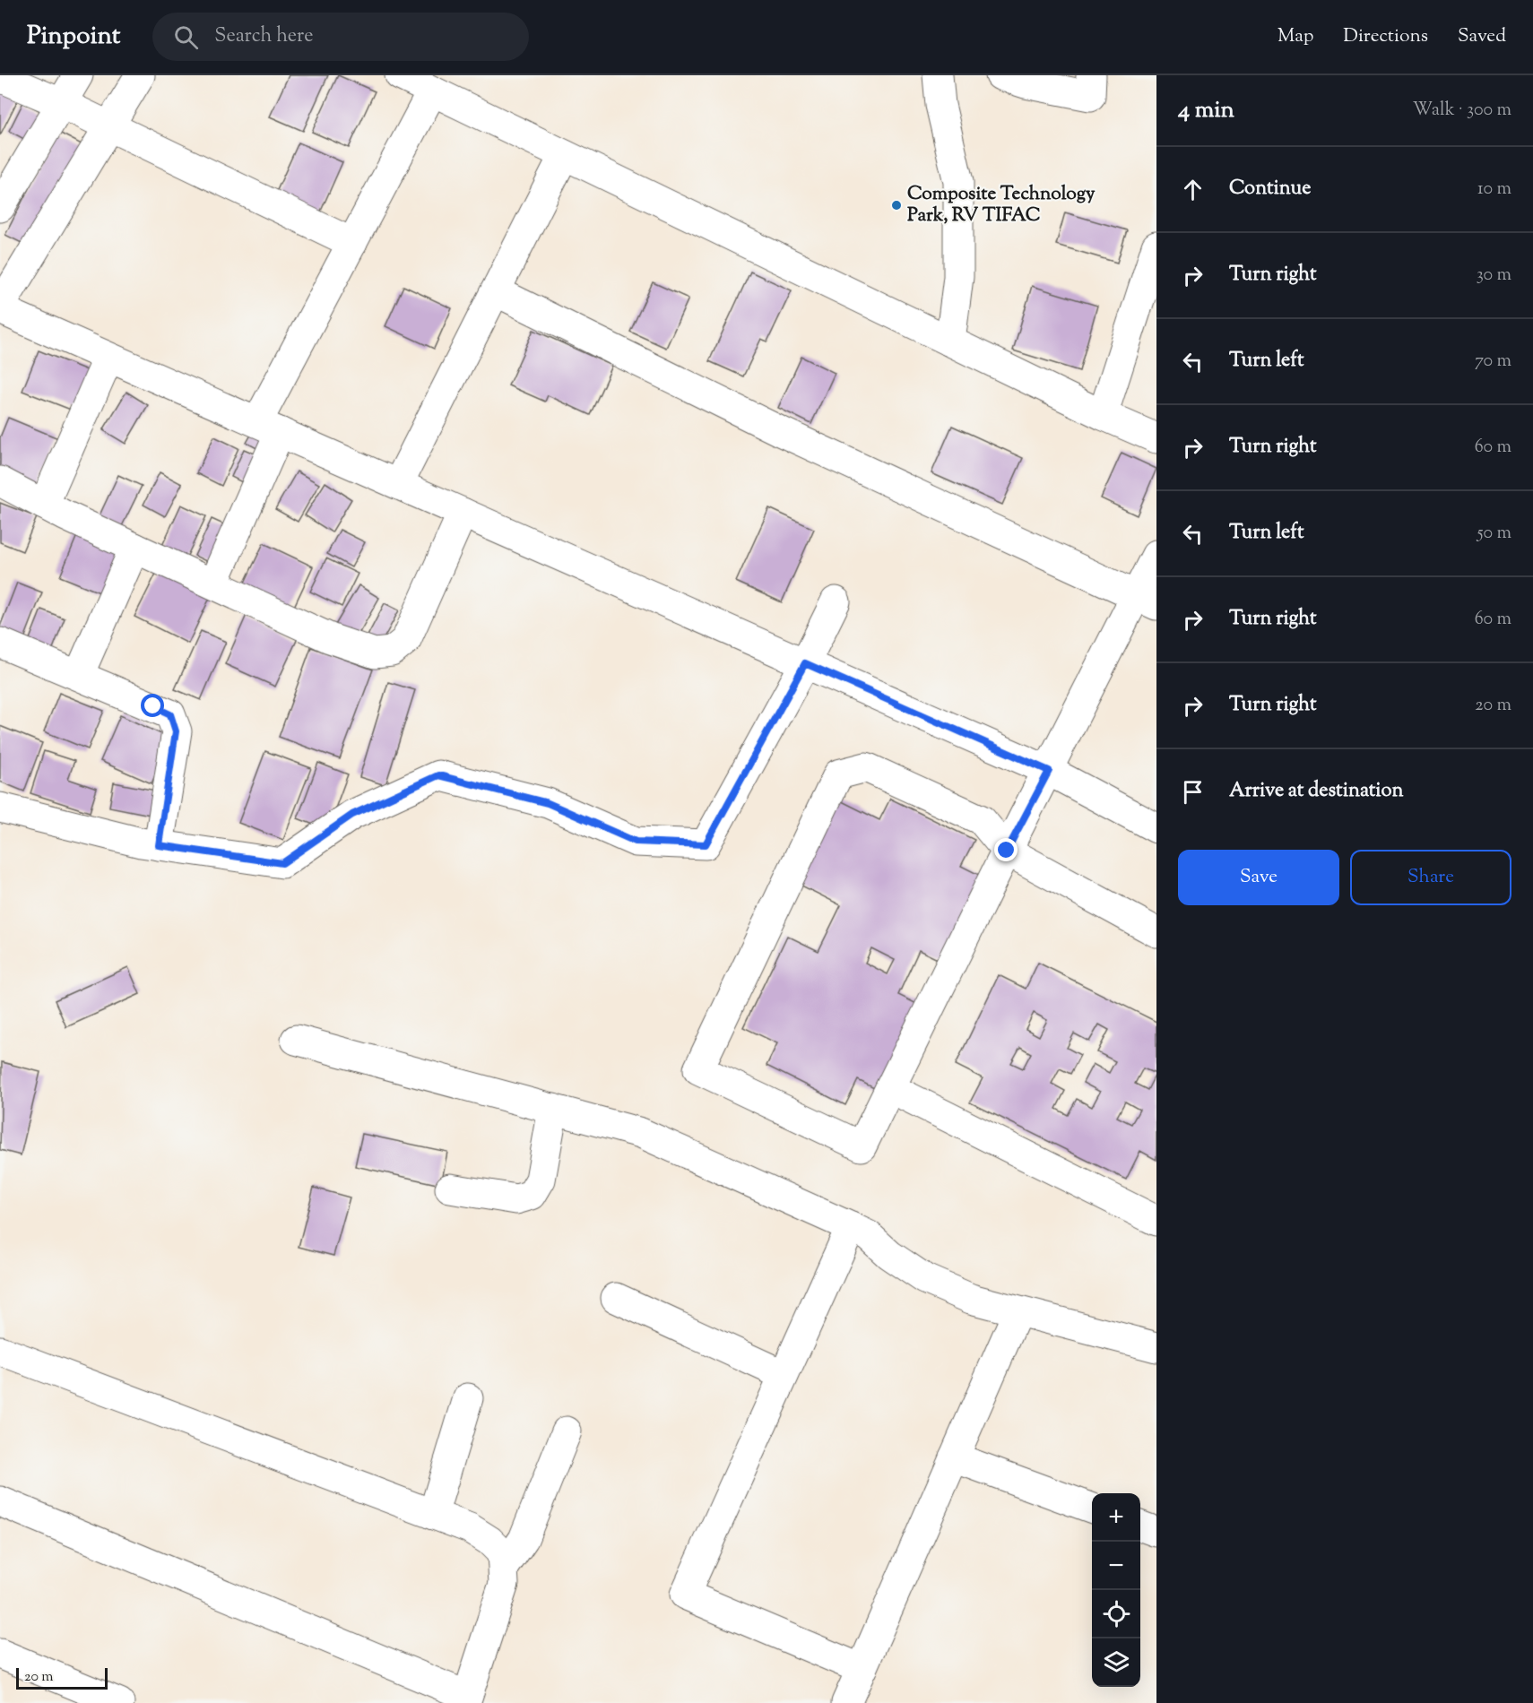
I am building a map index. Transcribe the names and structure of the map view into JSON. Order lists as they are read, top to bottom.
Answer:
{
  "places": ["Composite Technology Park, RV TIFAC"],
  "scale_bar": "20 m",
  "page": {
    "header": "Pinpoint",
    "search": "Search here",
    "nav": ["Map", "Directions", "Saved"],
    "heading": ["4 min", "Walk · 300 m"],
    "list": [
      ["Continue", "10 m"],
      ["Turn right", "30 m"],
      ["Turn left", "70 m"],
      ["Turn right", "60 m"],
      ["Turn left", "50 m"],
      ["Turn right", "60 m"],
      ["Turn right", "20 m"],
      "Arrive at destination"
    ],
    "buttons": ["Save", "Share"],
    "map_buttons": ["+", "−"],
    "scale": "20 m"
  }
}
